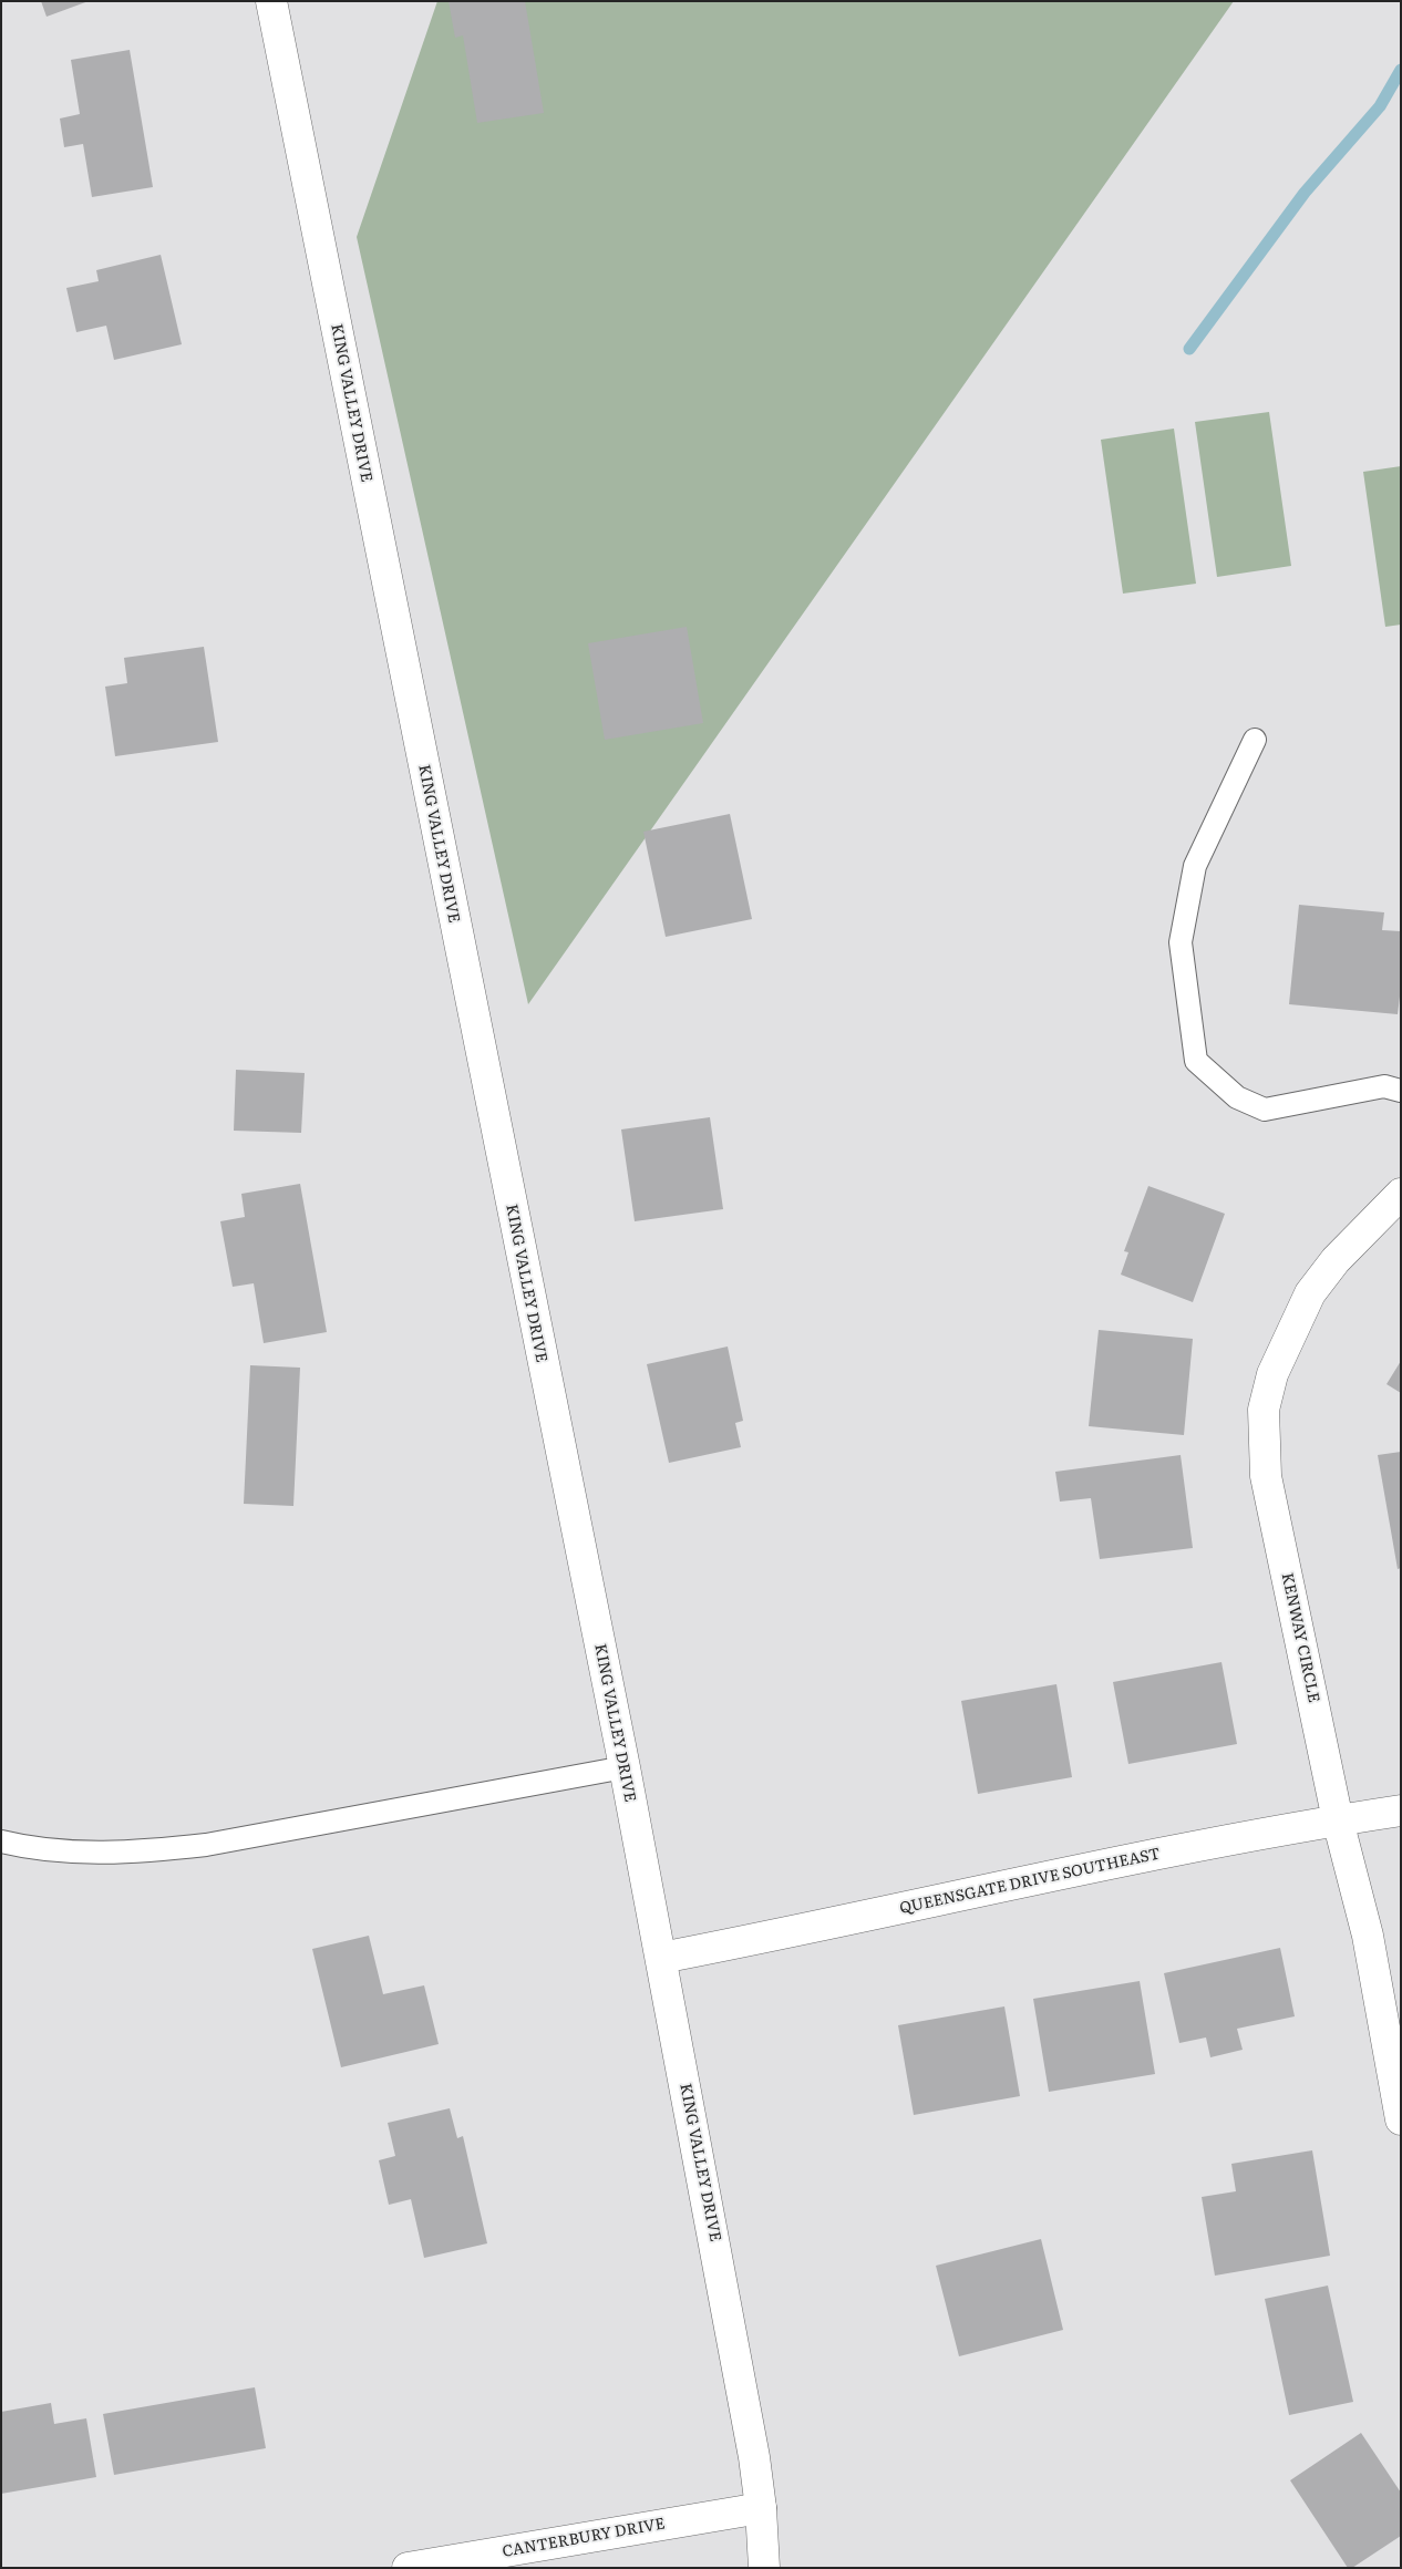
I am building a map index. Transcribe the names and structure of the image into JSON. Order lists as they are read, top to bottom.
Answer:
{
  "streets": {
    "street": [
      "KING VALLEY DRIVE",
      "KENWAY CIRCLE",
      "QUEENSGATE DRIVE SOUTHEAST",
      "CANTERBURY DRIVE"
    ]
  },
  "crossings": [
    ["KING VALLEY DRIVE", "QUEENSGATE DRIVE SOUTHEAST"],
    ["KING VALLEY DRIVE", "CANTERBURY DRIVE"],
    ["KENWAY CIRCLE", "QUEENSGATE DRIVE SOUTHEAST"]
  ]
}
